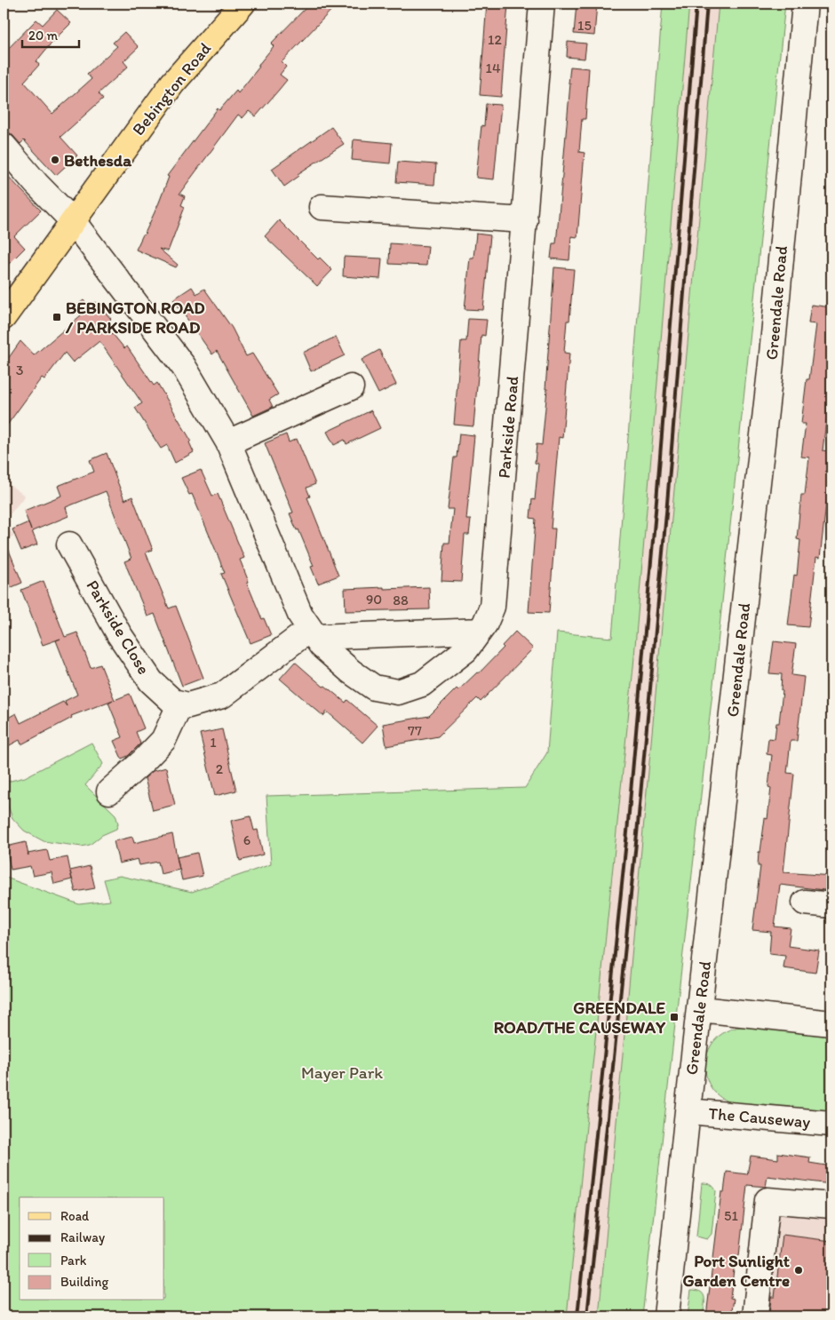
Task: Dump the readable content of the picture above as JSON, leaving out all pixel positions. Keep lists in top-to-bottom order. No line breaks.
{"streets":{"main road":["Bebington Road"],"street":["Greendale Road","Parkside Road","Parkside Close","The Causeway"]},"crossings":[["Bebington Road","Parkside Road"],["Greendale Road","The Causeway"]],"parks":["Mayer Park"],"places":{"other":["Bethesda","Port Sunlight Garden Centre"],"transit":["BEBINGTON ROAD / PARKSIDE ROAD","GREENDALE ROAD/THE CAUSEWAY"]},"house_numbers":["15","12","14","3","90","88","77","1","2","6","51"],"legend":["Road","Railway","Park","Building"],"scale_bar":"20 m"}
